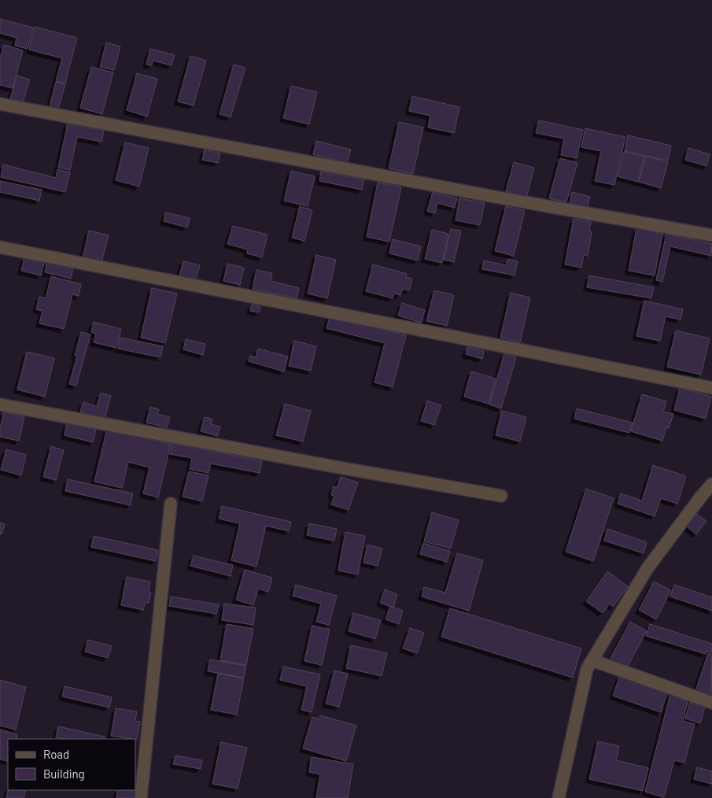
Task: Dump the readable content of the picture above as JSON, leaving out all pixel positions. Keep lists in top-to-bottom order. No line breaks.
{"legend":["Road","Building"]}
